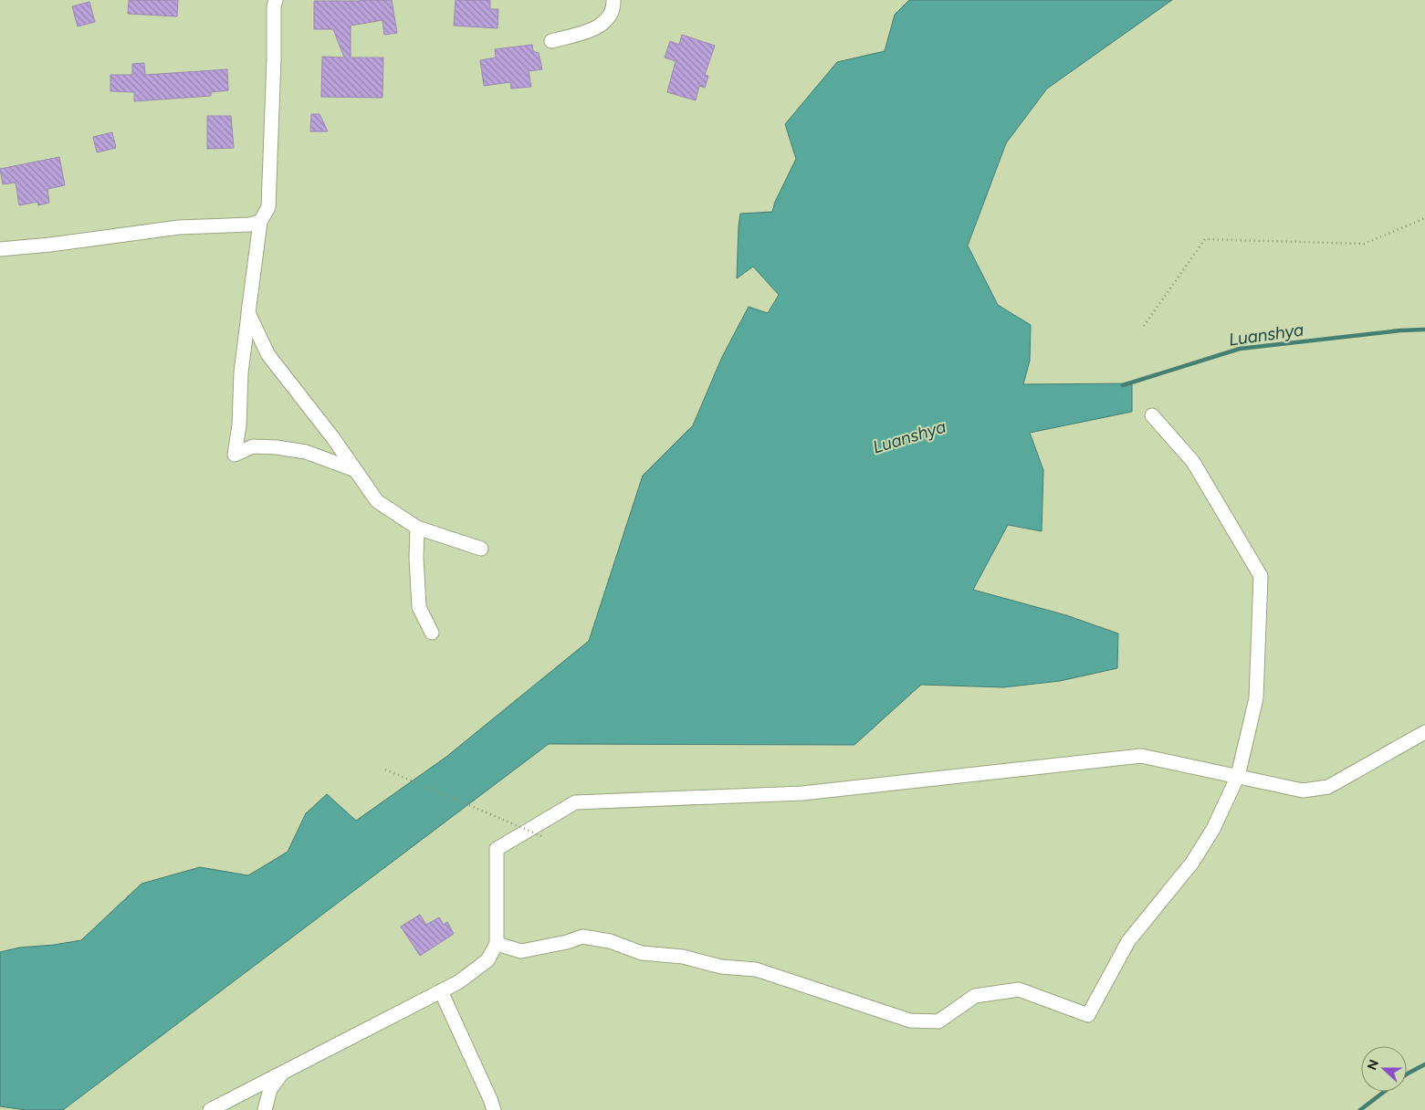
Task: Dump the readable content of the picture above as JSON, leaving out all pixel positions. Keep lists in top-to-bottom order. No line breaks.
{"water":["Luanshya"],"north":"left"}
